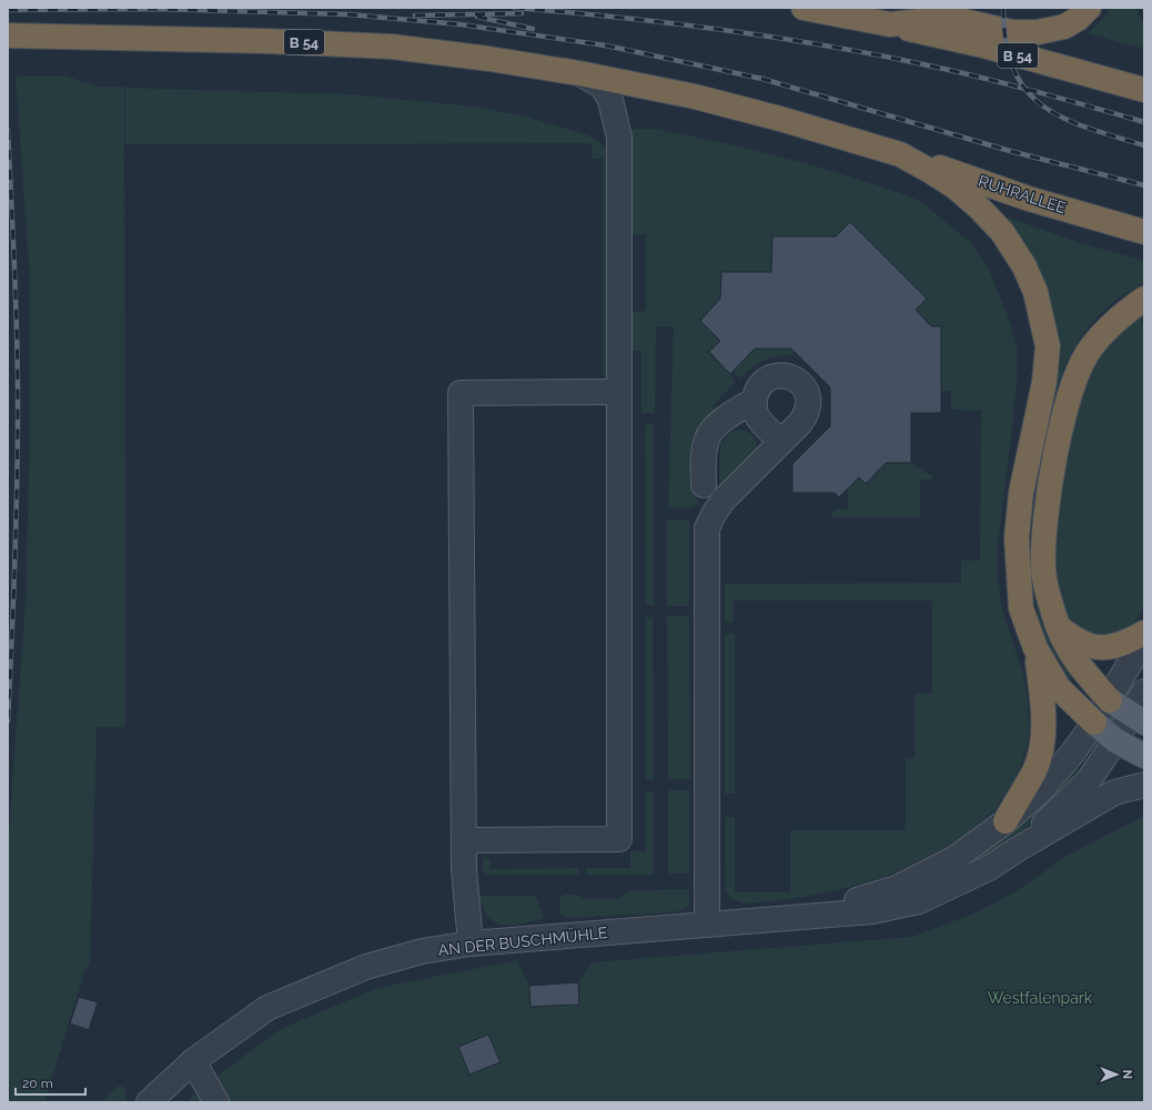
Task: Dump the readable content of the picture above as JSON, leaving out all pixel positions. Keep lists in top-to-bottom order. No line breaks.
{"streets":{"highway":["B 54","RUHRALLEE"],"street":["AN DER BUSCHMÜHLE"]},"crossings":[["B 54","RUHRALLEE"]],"parks":["Westfalenpark"],"scale_bar":"20 m","north":"right"}
